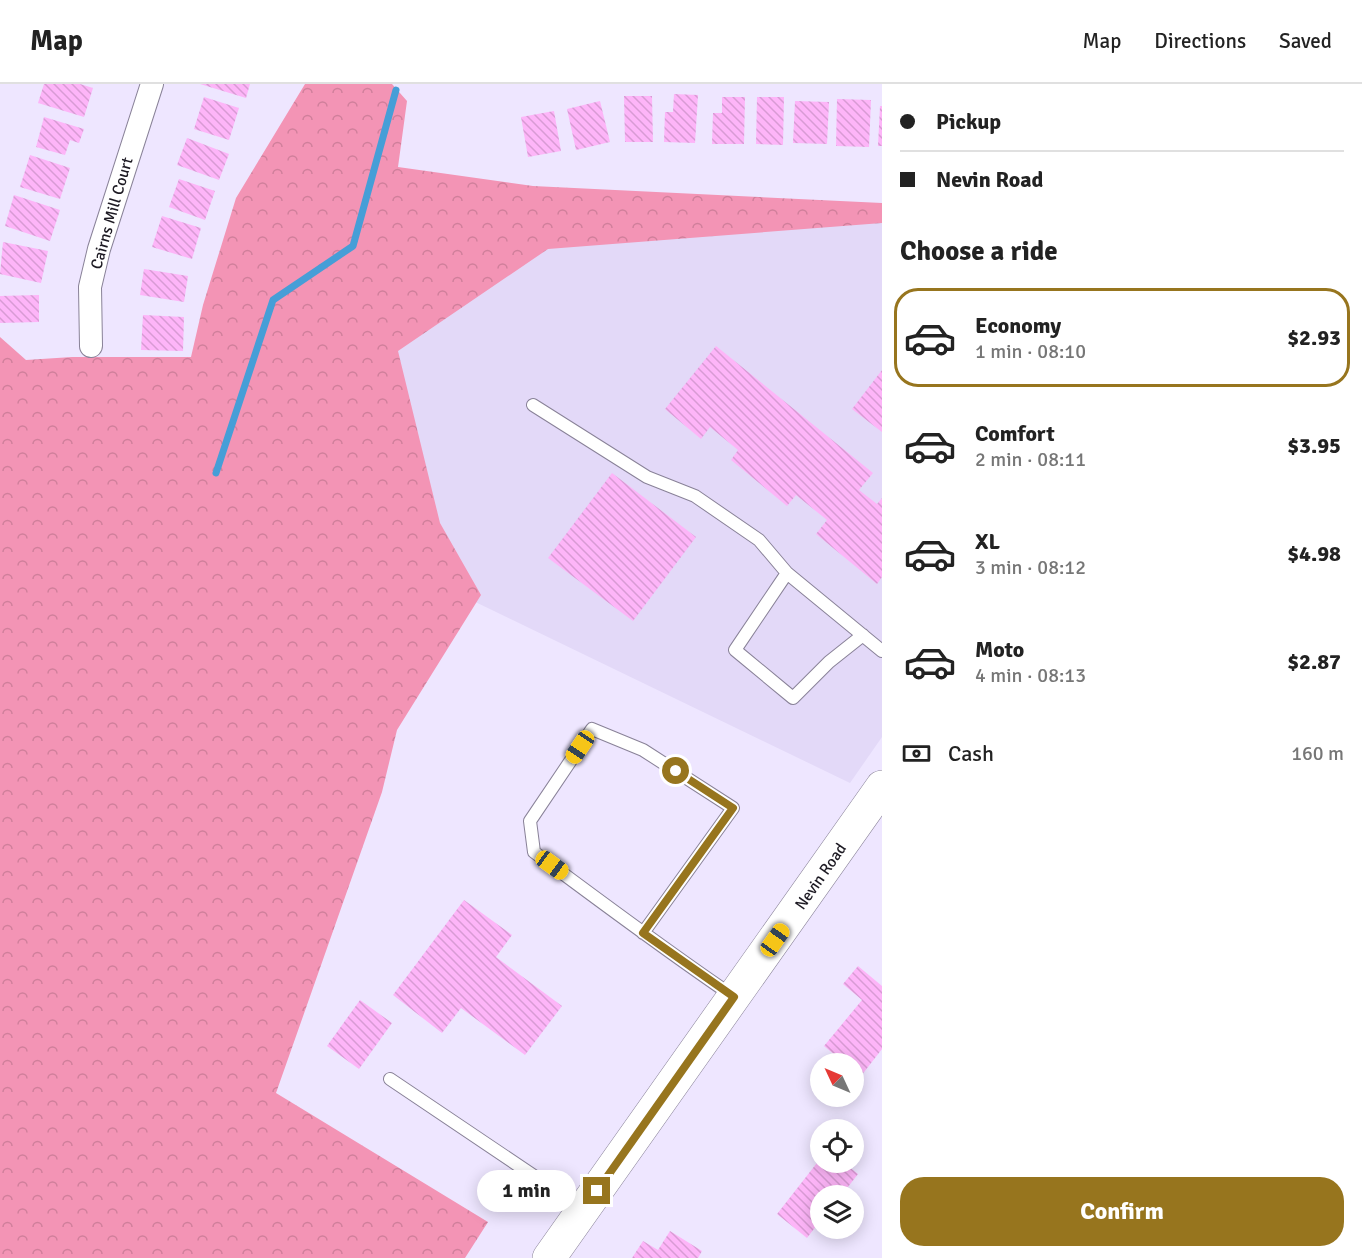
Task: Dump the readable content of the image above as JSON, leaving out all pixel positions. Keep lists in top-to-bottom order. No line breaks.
{"streets":{"street":["Cairns Mill Court","Nevin Road"]},"north":"top left","page":{"header":"Map","nav":["Map","Directions","Saved"],"banner":["Pickup","Nevin Road"],"heading":"Choose a ride","list":[{"name":"Economy","note":"1 min · 08:10","value":"$2.93"},{"name":"Comfort","note":"2 min · 08:11","value":"$3.95"},{"name":"XL","note":"3 min · 08:12","value":"$4.98"},{"name":"Moto","note":"4 min · 08:13","value":"$2.87"}],"pay":["Cash","160 m"],"buttons":"Confirm","bubble":"1 min"}}
